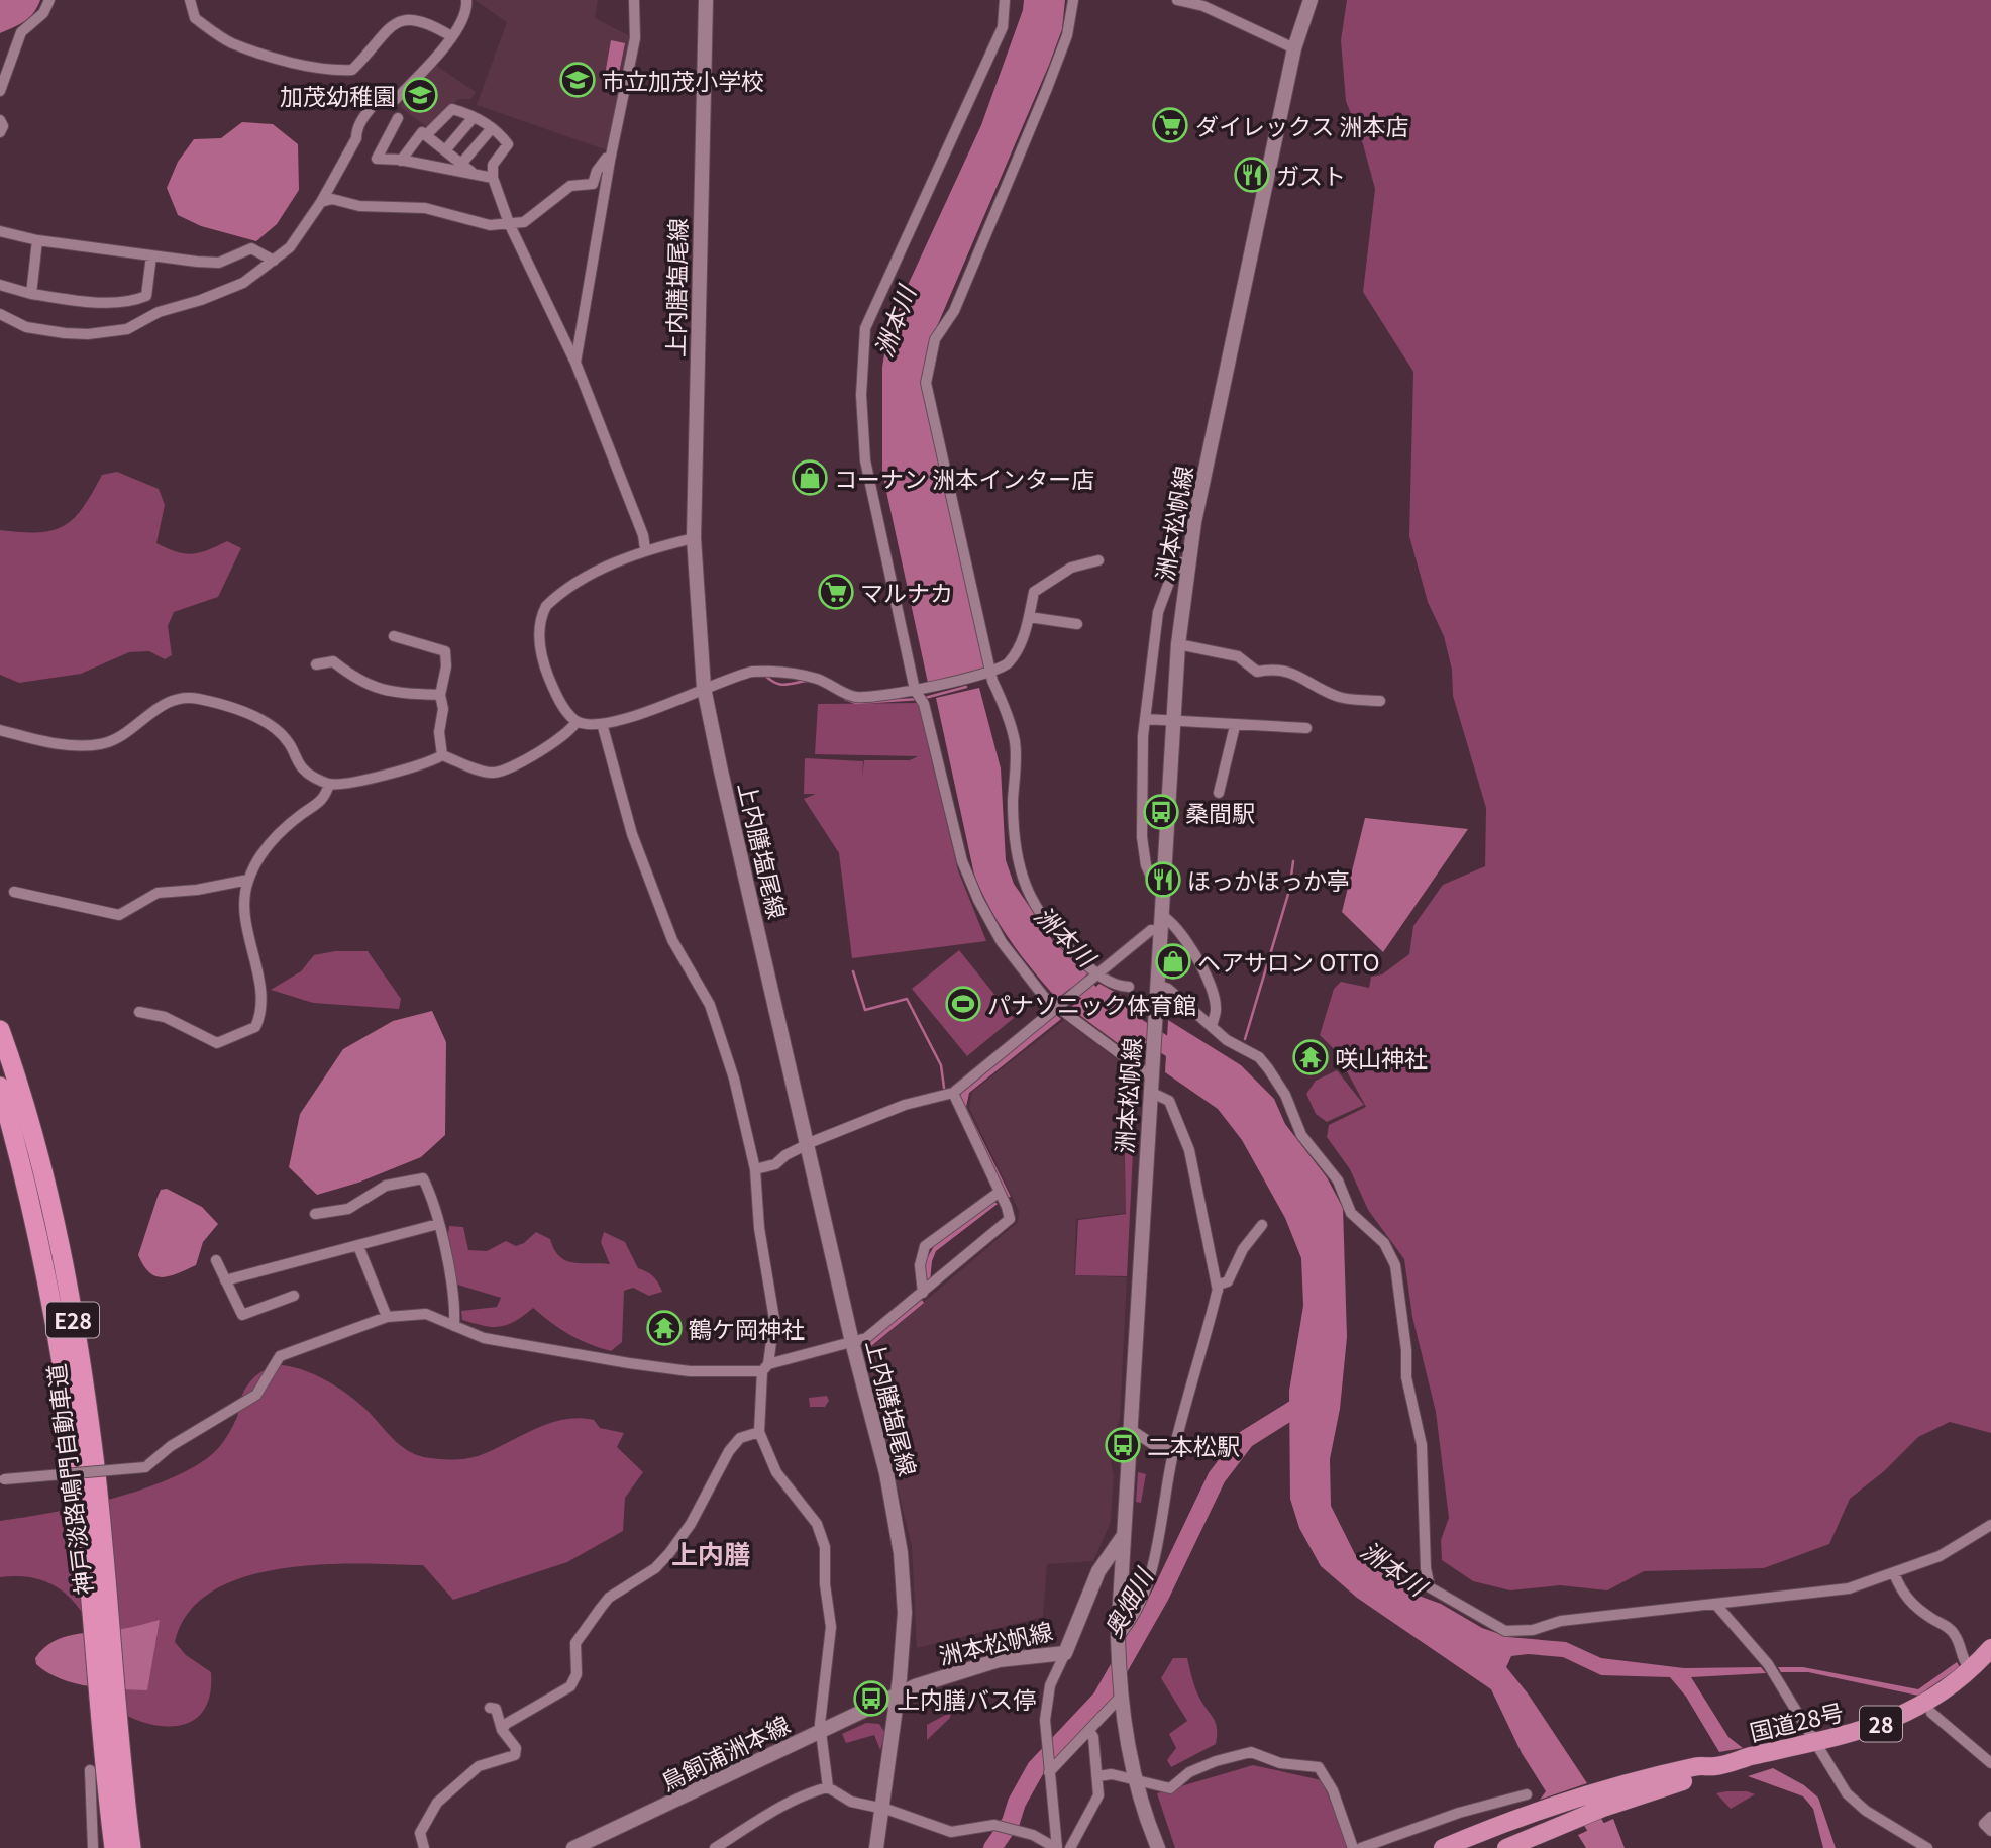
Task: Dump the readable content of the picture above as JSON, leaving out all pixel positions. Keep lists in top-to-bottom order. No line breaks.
{"streets":{"highway":["E28","神戸淡路鳴門自動車道","国道28号","28"],"main road":["上内膳塩尾線","洲本松帆線","鳥飼浦洲本線"]},"crossings":[["上内膳塩尾線","洲本松帆線"],["上内膳塩尾線","鳥飼浦洲本線"],["洲本松帆線","鳥飼浦洲本線"]],"districts":["上内膳"],"water":["洲本川","奥畑川"],"places":{"school or university":["市立加茂小学校","加茂幼稚園"],"supermarket":["ダイレックス 洲本店","マルナカ"],"restaurant":["ガスト","ほっかほっか亭"],"shop":["コーナン 洲本インター店","ヘアサロン OTTO"],"bus stop":["桑間駅","二本松駅","上内膳バス停"],"sports":["パナソニック体育館"],"temple":["咲山神社","鶴ケ岡神社"]}}
